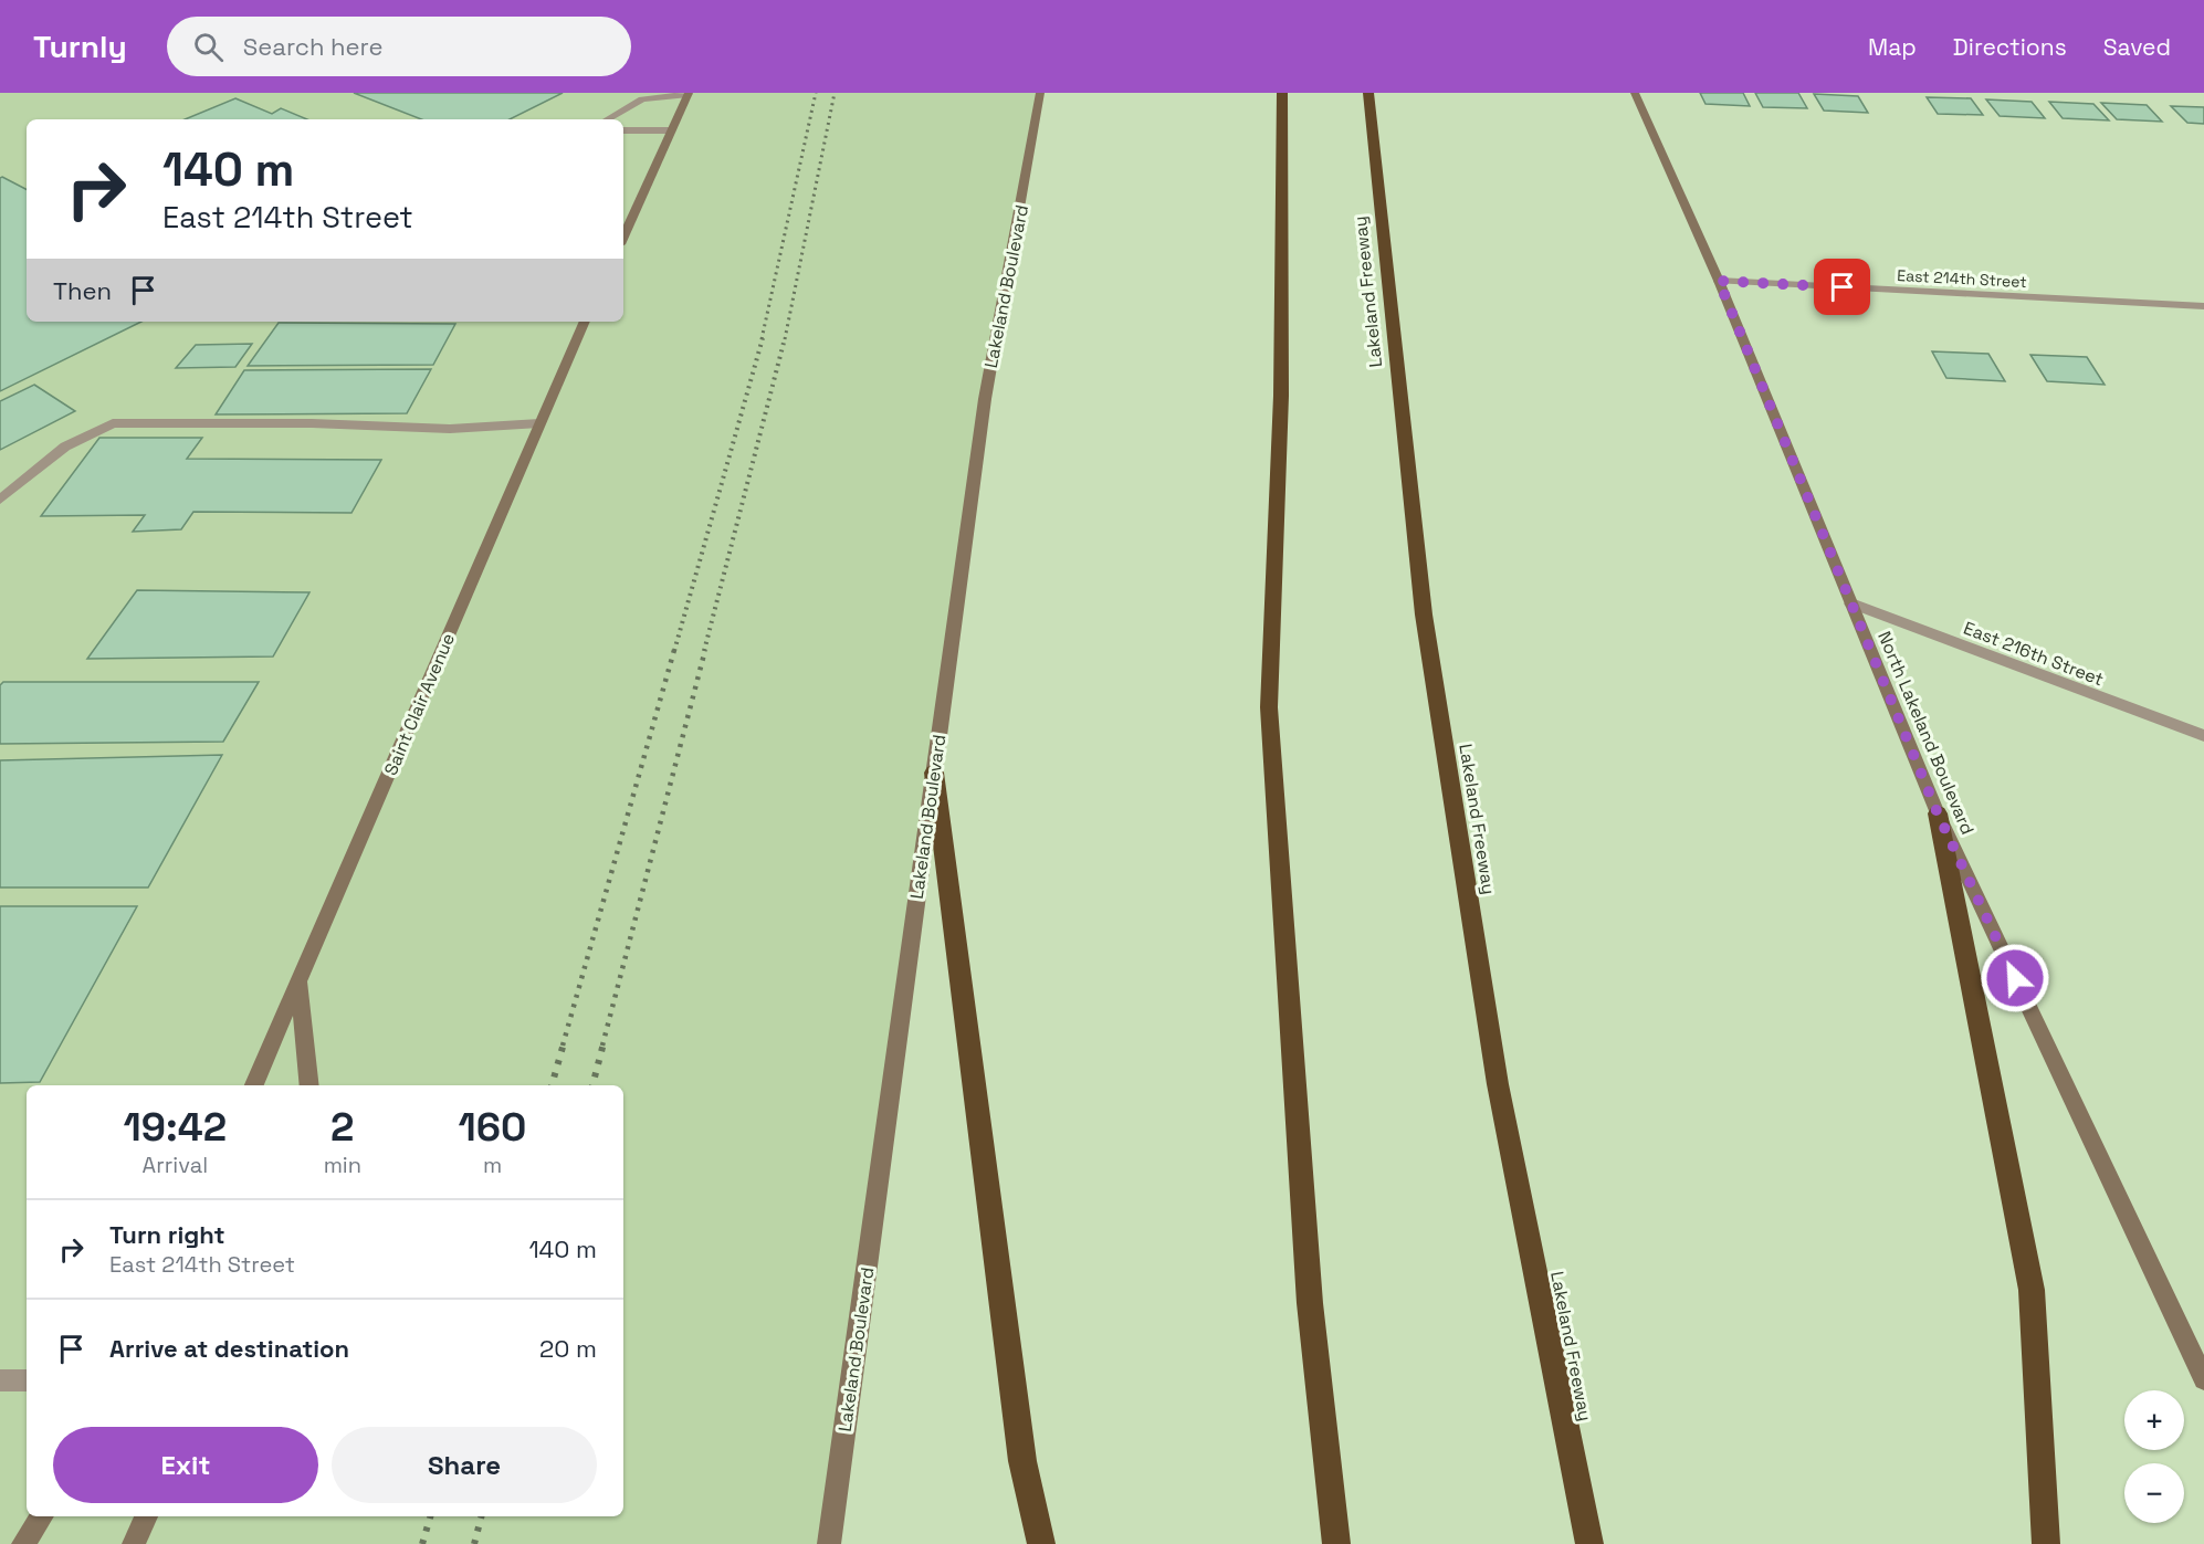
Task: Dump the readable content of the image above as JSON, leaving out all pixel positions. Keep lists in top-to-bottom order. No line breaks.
{"streets":{"highway":["Lakeland Freeway"],"street":["East 214th Street","Lakeland Boulevard","East 216th Street","Saint Clair Avenue","North Lakeland Boulevard"]},"crossings":[["East 214th Street","North Lakeland Boulevard"],["East 216th Street","North Lakeland Boulevard"]],"page":{"header":"Turnly","search":"Search here","nav":["Map","Directions","Saved"],"turn":["140 m","East 214th Street"],"then":"Then","eta":["19:42","Arrival","2","min","160","m"],"list":[{"name":"Turn right","note":"East 214th Street","value":"140 m"},{"name":"Arrive at destination","value":"20 m"}],"map_buttons":["+","−"],"buttons":["Exit","Share"]}}
